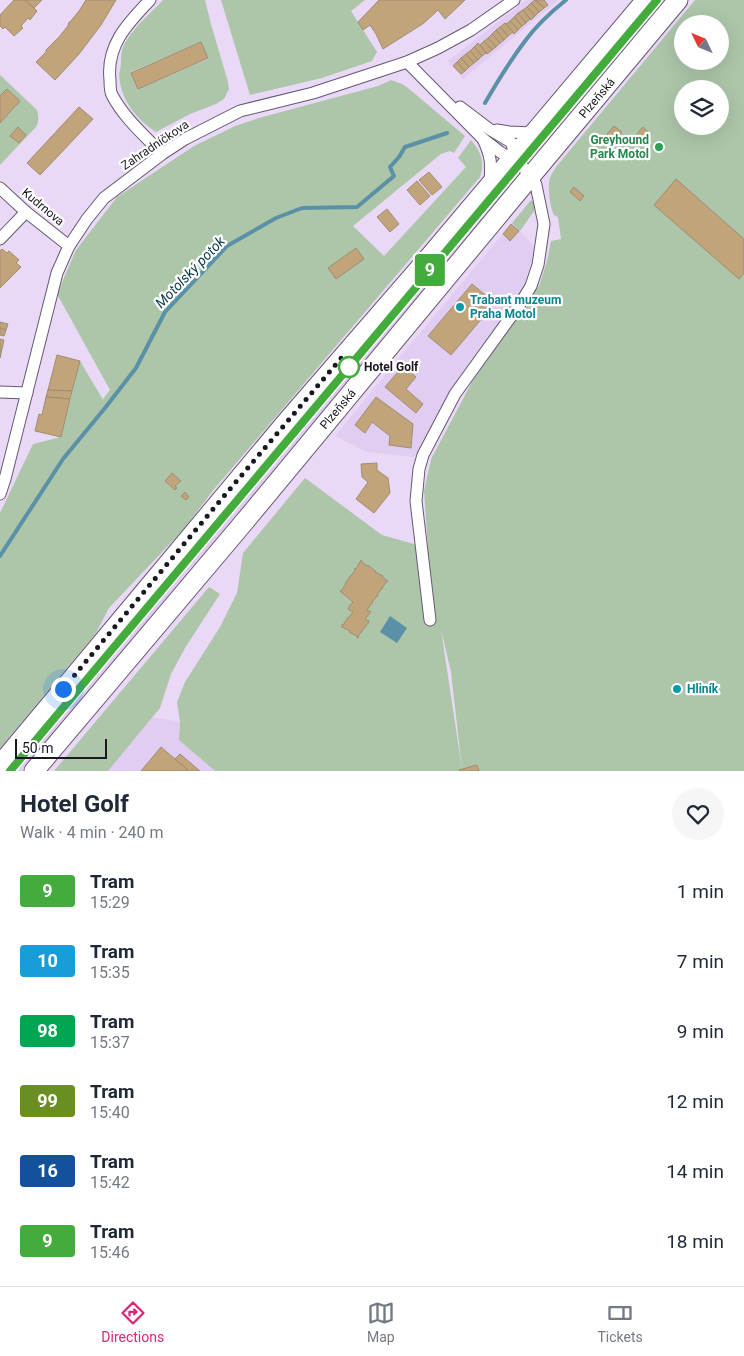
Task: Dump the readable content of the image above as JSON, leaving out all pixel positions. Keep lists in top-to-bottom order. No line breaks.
{"streets":{"main road":["Plzeňská"],"street":["Zahradníčkova","Kudrnova"]},"crossings":[["Zahradníčkova","Kudrnova"]],"water":["Motolský potok"],"places":["Greyhound Park Motol","Trabant muzeum Praha Motol","Hotel Golf","Hliník"],"lines":["tram line 9"],"scale_bar":"50 m","north":"top left","page":{"on_map":"9","scale":"50 m","heading":["Hotel Golf","Walk · 4 min · 240 m"],"list":[{"mark":"9","name":"Tram","note":"15:29","value":"1 min"},{"mark":"10","name":"Tram","note":"15:35","value":"7 min"},{"mark":"98","name":"Tram","note":"15:37","value":"9 min"},{"mark":"99","name":"Tram","note":"15:40","value":"12 min"},{"mark":"16","name":"Tram","note":"15:42","value":"14 min"},{"mark":"9","name":"Tram","note":"15:46","value":"18 min"}],"tabs":["Directions","Map","Tickets"]}}
